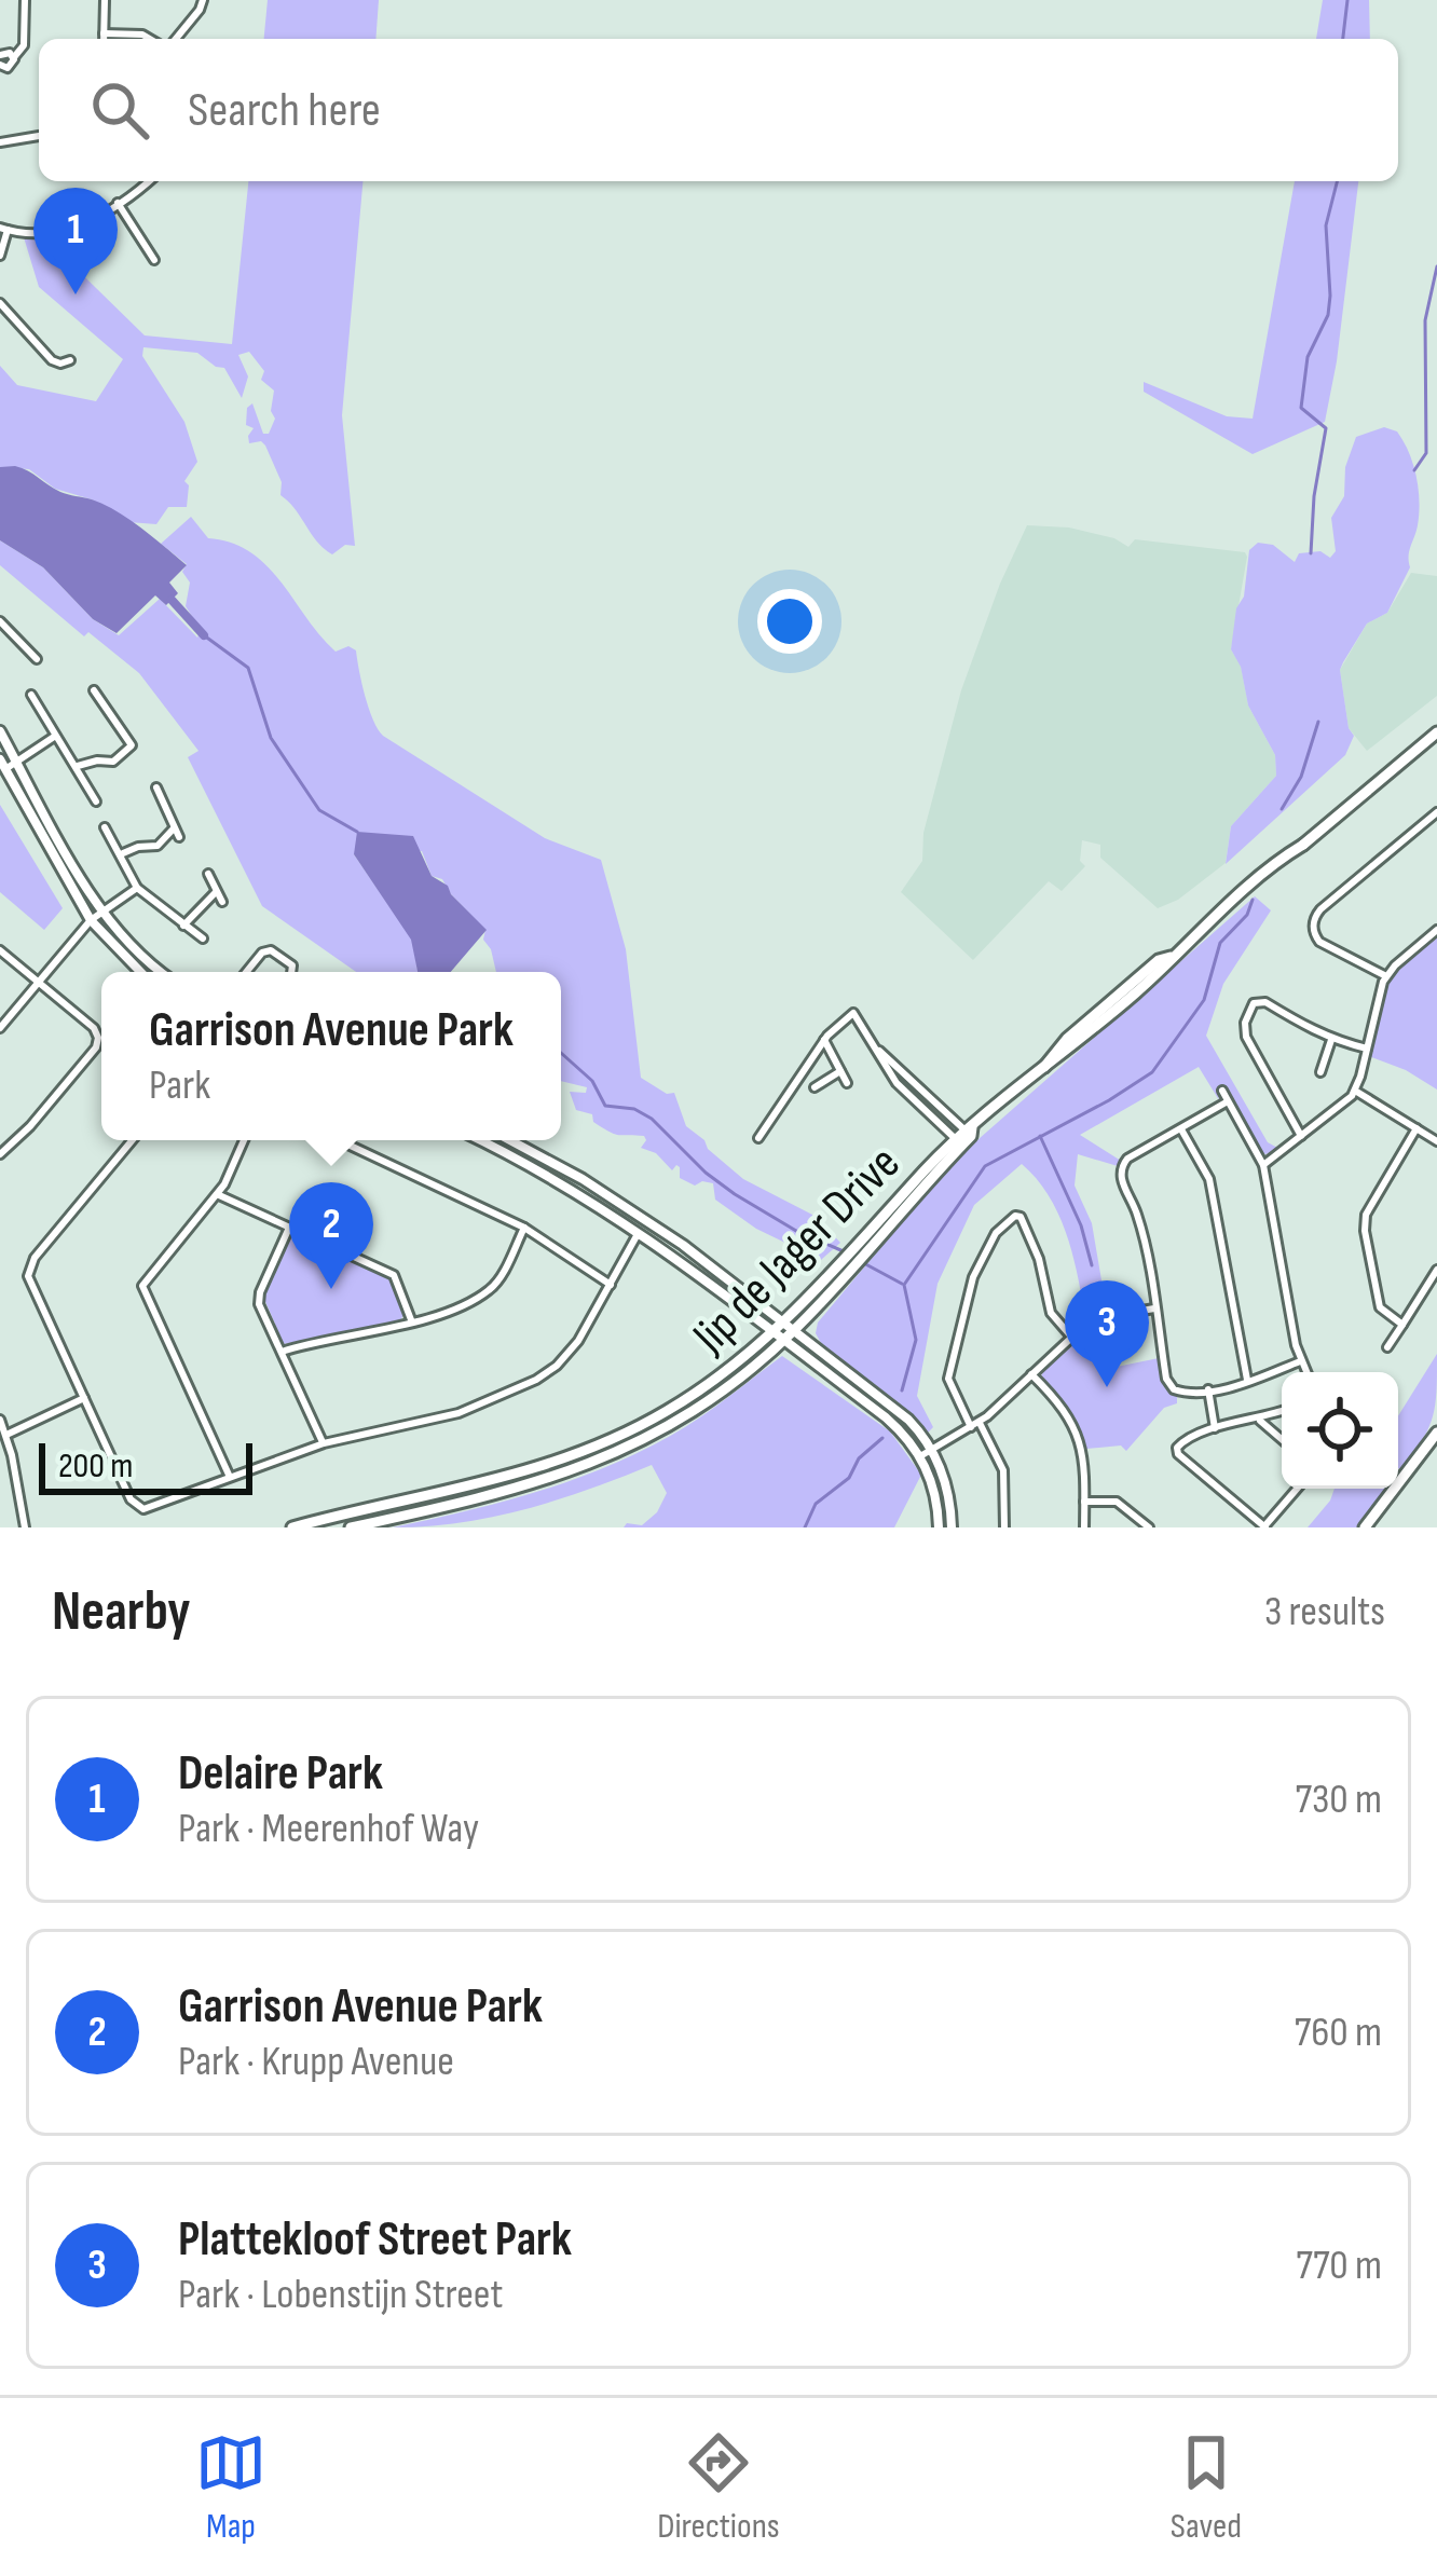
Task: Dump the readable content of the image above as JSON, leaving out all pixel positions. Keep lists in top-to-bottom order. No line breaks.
{"streets":{"main road":["Jip de Jager Drive"]},"scale_bar":"200 m","page":{"search":"Search here","pins":["1","2","3"],"popup":["Garrison Avenue Park","Park"],"scale":"200 m","heading":["Nearby","3 results"],"list":[{"mark":"1","name":"Delaire Park","note":"Park · Meerenhof Way","value":"730 m"},{"mark":"2","name":"Garrison Avenue Park","note":"Park · Krupp Avenue","value":"760 m"},{"mark":"3","name":"Plattekloof Street Park","note":"Park · Lobenstijn Street","value":"770 m"}],"nav":["Map","Directions","Saved"]}}
